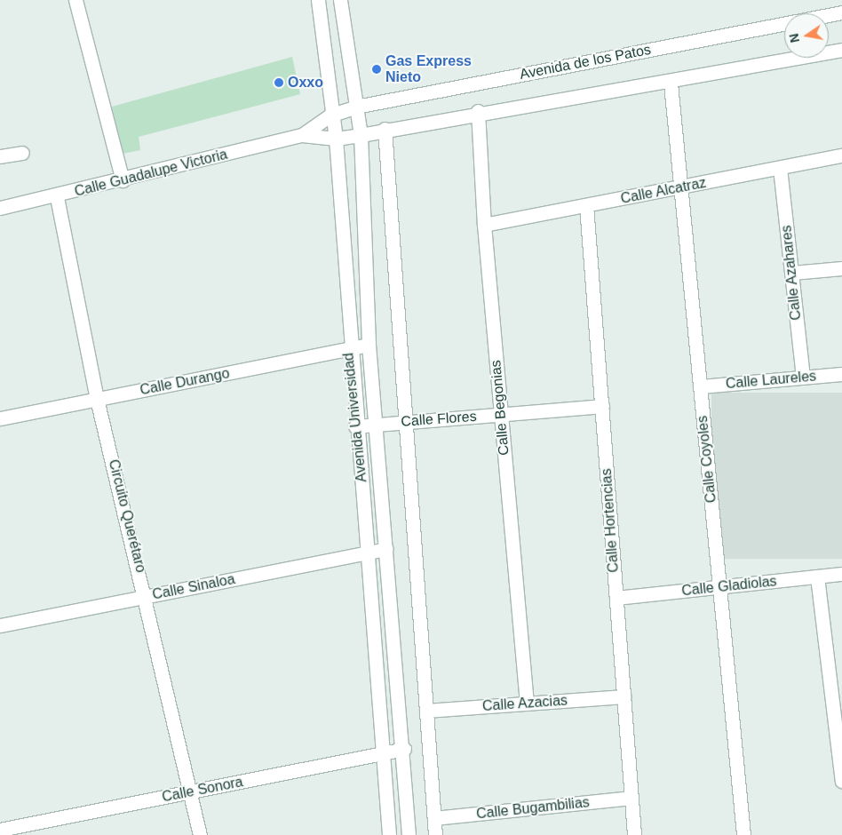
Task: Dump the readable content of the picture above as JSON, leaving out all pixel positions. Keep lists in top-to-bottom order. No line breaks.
{"streets":{"street":["Avenida de los Patos","Calle Guadalupe Victoria","Calle Alcatraz","Calle Azahares","Calle Laureles","Calle Durango","Calle Begonias","Avenida Universidad","Calle Flores","Calle Coyoles","Circuito Querétaro","Calle Hortencias","Calle Gladiolas","Calle Sinaloa","Calle Azacias","Calle Sonora","Calle Bugambilias"]},"crossings":[["Avenida de los Patos","Calle Guadalupe Victoria"],["Avenida de los Patos","Avenida Universidad"],["Calle Guadalupe Victoria","Avenida Universidad"],["Calle Guadalupe Victoria","Circuito Querétaro"],["Calle Alcatraz","Calle Azahares"],["Calle Alcatraz","Calle Begonias"],["Calle Alcatraz","Calle Coyoles"],["Calle Alcatraz","Calle Hortencias"],["Calle Azahares","Calle Laureles"],["Calle Laureles","Calle Coyoles"],["Calle Durango","Avenida Universidad"],["Calle Durango","Circuito Querétaro"],["Calle Begonias","Calle Flores"],["Calle Begonias","Calle Azacias"],["Avenida Universidad","Calle Flores"],["Avenida Universidad","Calle Sinaloa"],["Avenida Universidad","Calle Sonora"],["Calle Flores","Calle Hortencias"],["Calle Coyoles","Calle Gladiolas"],["Circuito Querétaro","Calle Sinaloa"],["Circuito Querétaro","Calle Sonora"],["Calle Hortencias","Calle Gladiolas"],["Calle Hortencias","Calle Azacias"],["Calle Hortencias","Calle Bugambilias"]],"places":["Gas Express Nieto","Oxxo"],"north":"left"}
